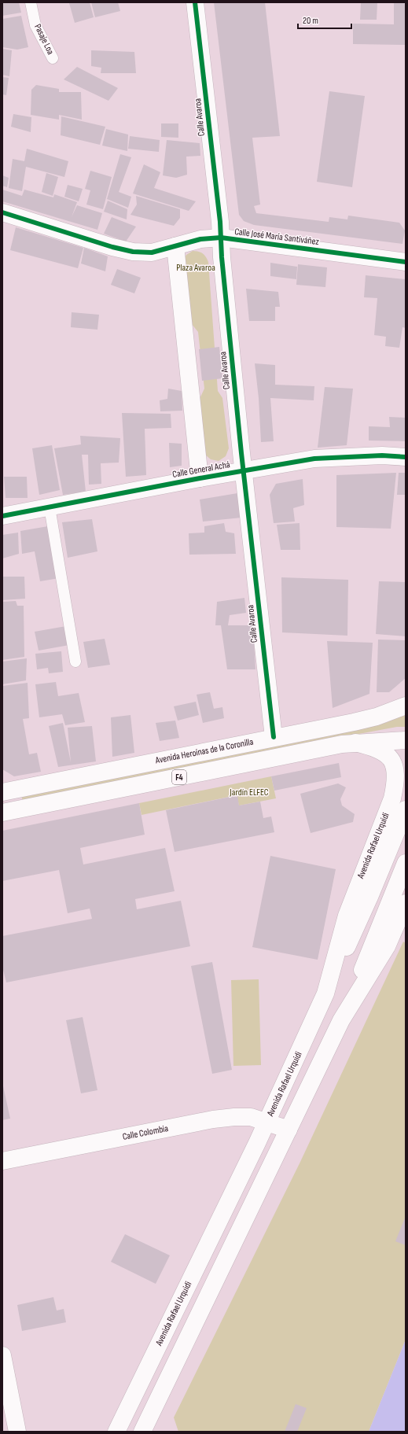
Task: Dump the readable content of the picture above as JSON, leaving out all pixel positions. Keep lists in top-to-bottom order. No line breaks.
{"streets":{"main road":["Calle Avaroa","Calle José María Santiváñez","Calle General Achá","Avenida Heroínas de la Coronilla","F4","Avenida Rafael Urquidi","Calle Colombia"],"lane":["Pasaje Loa"]},"crossings":[["Calle Avaroa","Calle José María Santiváñez"],["Calle Avaroa","Calle General Achá"],["Calle Avaroa","Avenida Heroínas de la Coronilla"],["Avenida Heroínas de la Coronilla","Avenida Rafael Urquidi"],["Avenida Rafael Urquidi","Calle Colombia"]],"parks":["Plaza Avaroa","Jardín ELFEC"],"scale_bar":"20 m"}
